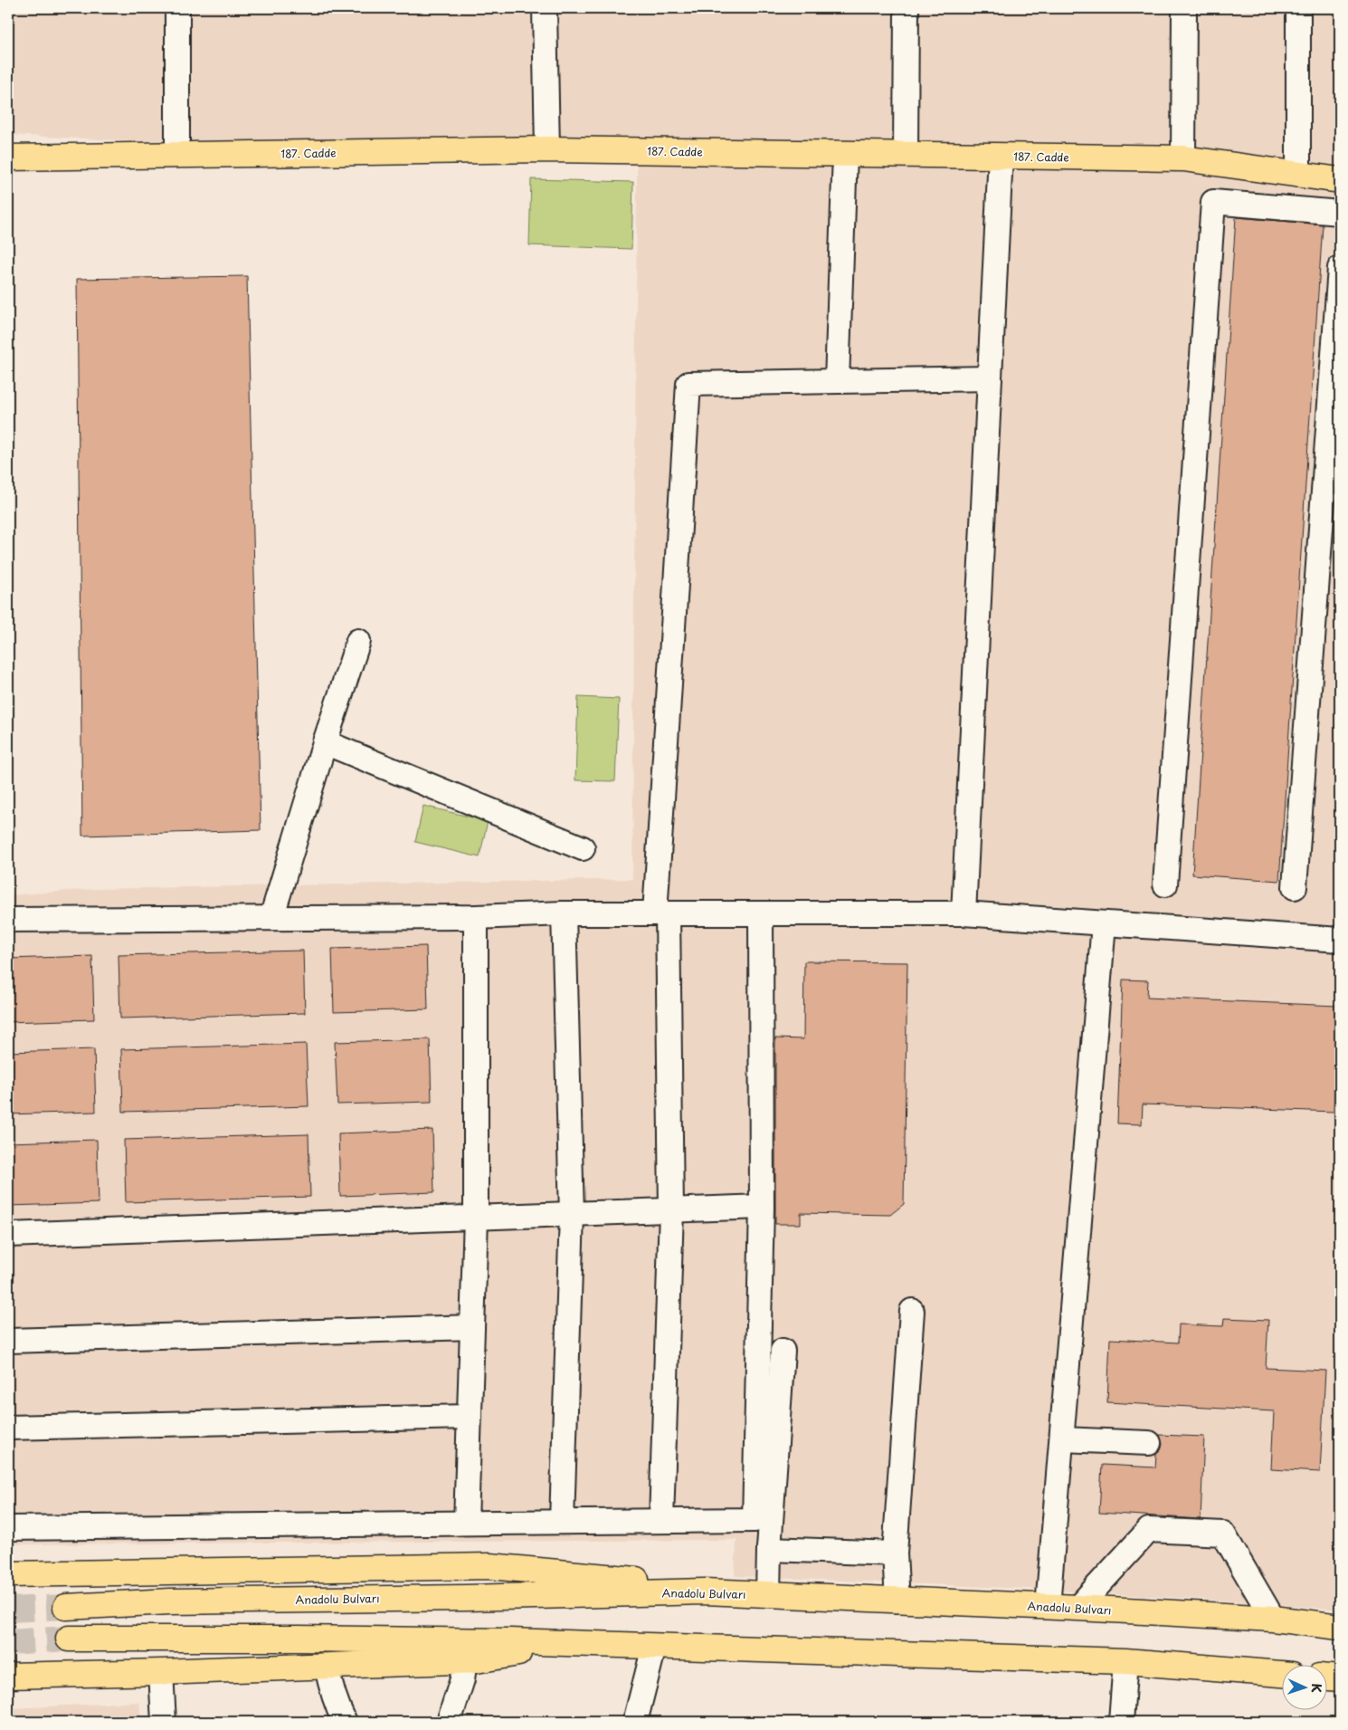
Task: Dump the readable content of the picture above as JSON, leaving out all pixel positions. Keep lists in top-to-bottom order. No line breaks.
{"streets":{"main road":["187. Cadde","Anadolu Bulvarı"]},"north":"right"}
